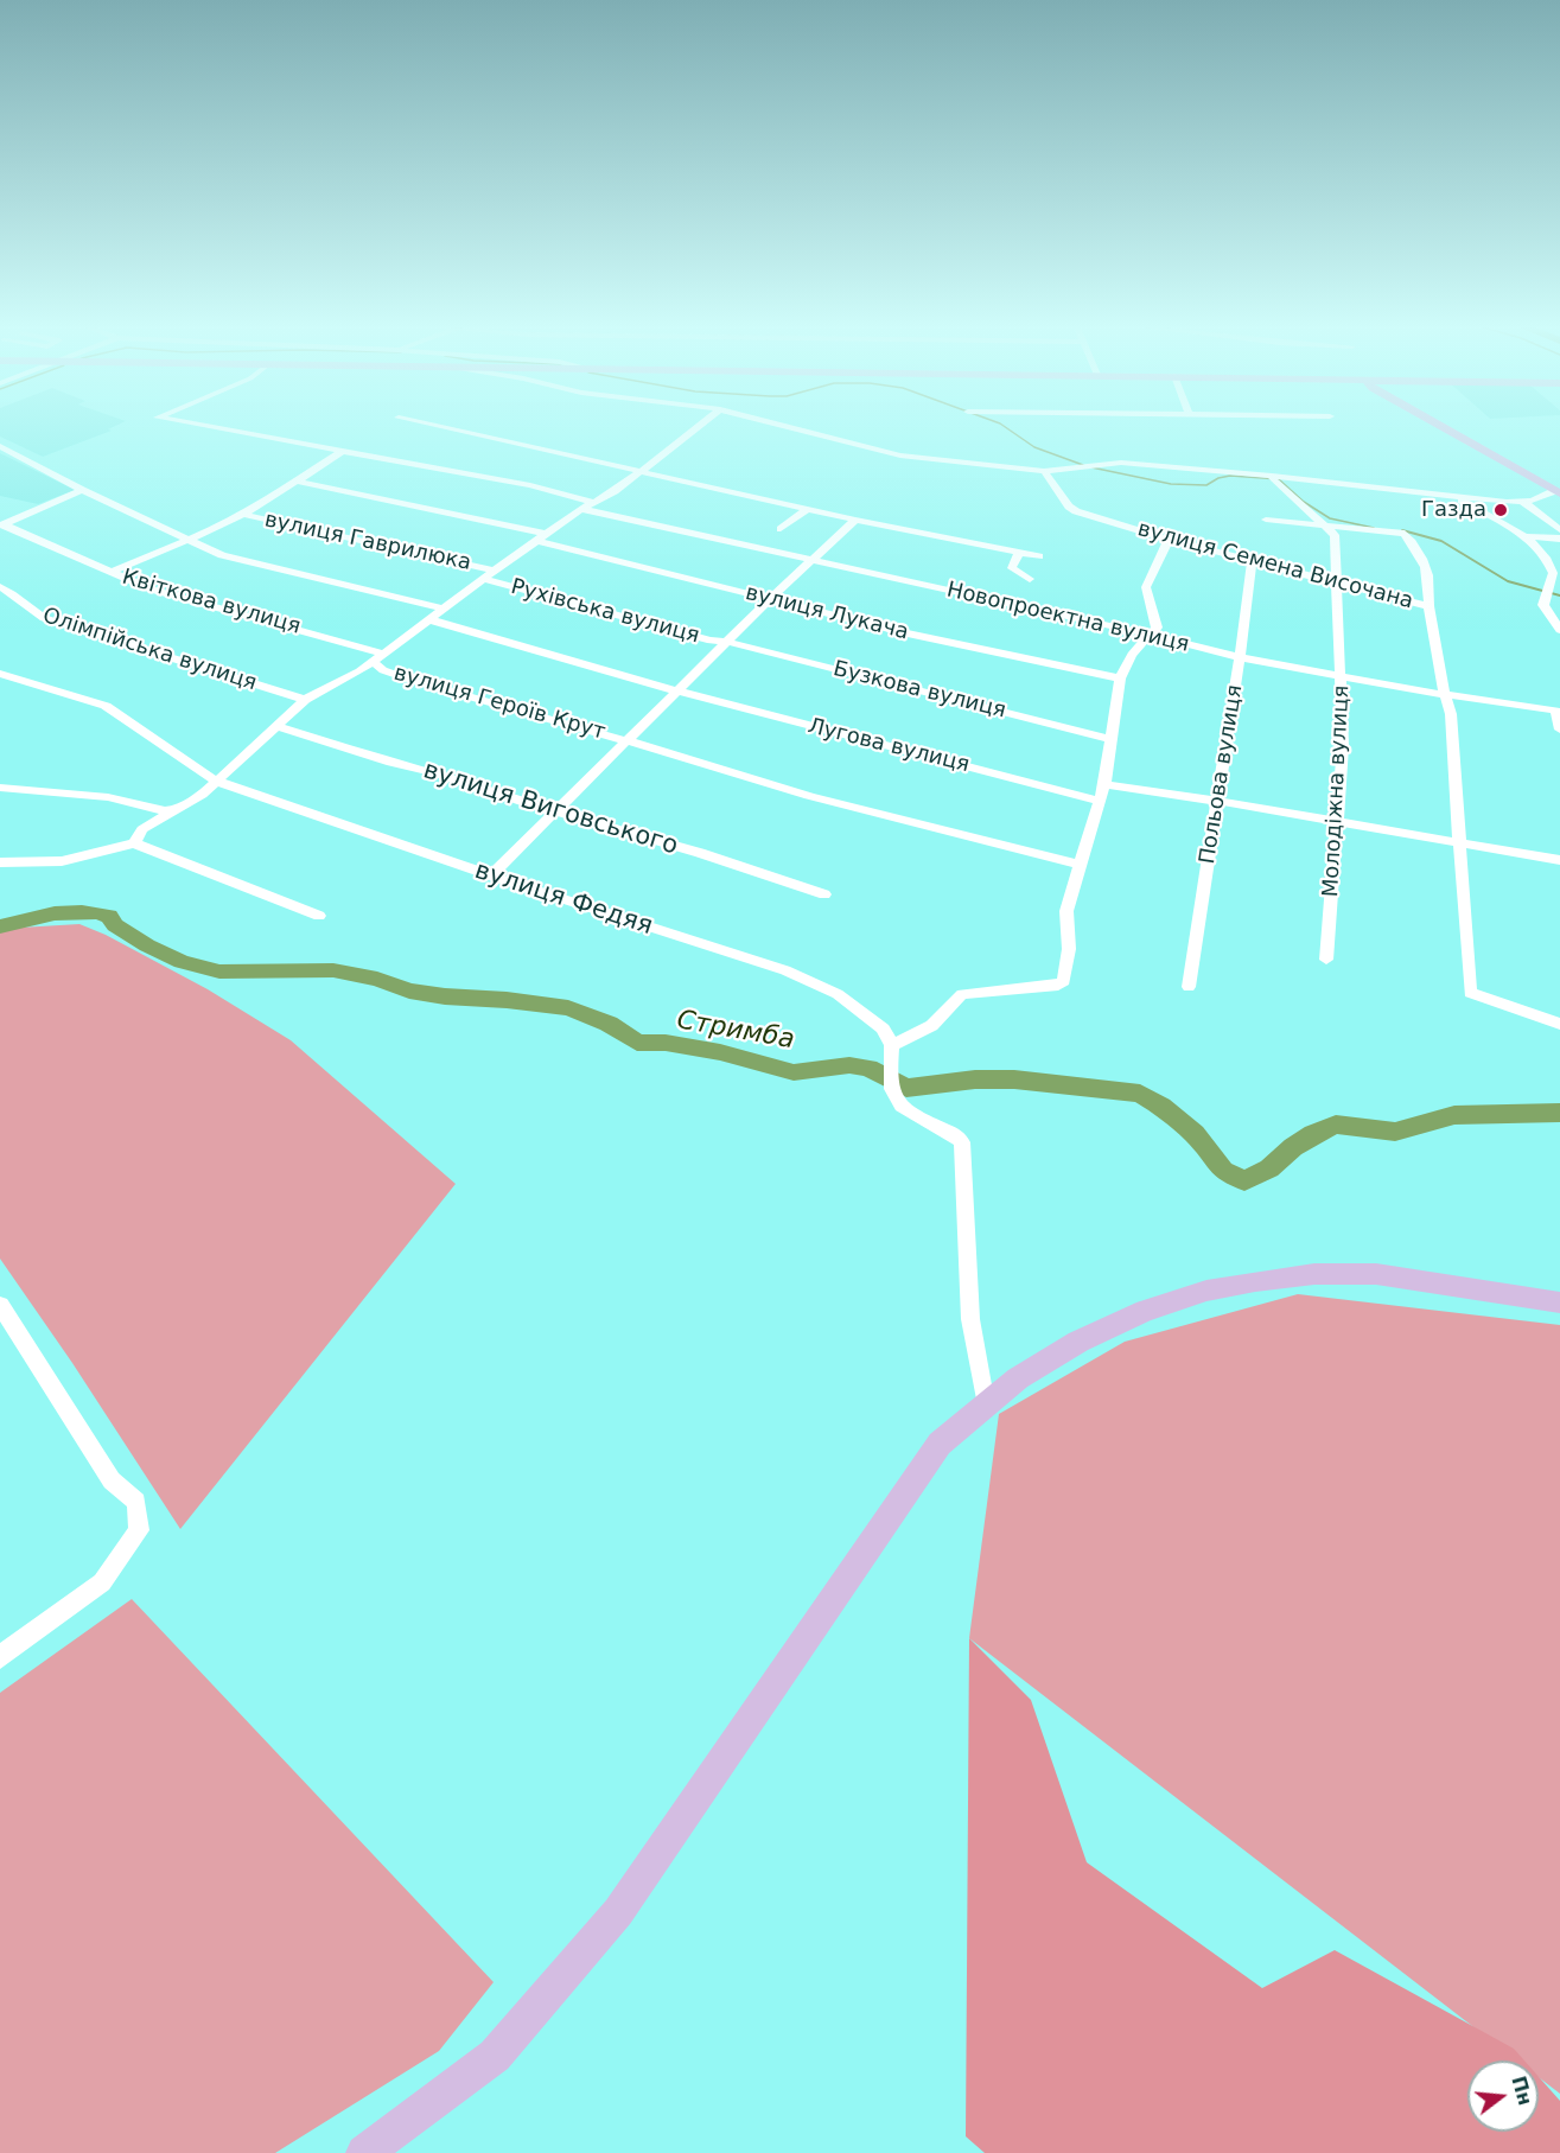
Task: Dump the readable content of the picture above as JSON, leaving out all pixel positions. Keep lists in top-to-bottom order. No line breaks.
{"streets":{"street":["вулиця Гаврилюка","вулиця Семена Височана","Квіткова вулиця","Рухівська вулиця","вулиця Лукача","Новопроектна вулиця","Олімпійська вулиця","Бузкова вулиця","вулиця Героїв Крут","Лугова вулиця","Польова вулиця","Молодіжна вулиця","вулиця Виговського","вулиця Федяя"]},"crossings":[["вулиця Семена Височана","Новопроектна вулиця"],["вулиця Семена Височана","Польова вулиця"],["вулиця Семена Височана","Молодіжна вулиця"],["Квіткова вулиця","вулиця Героїв Крут"],["Рухівська вулиця","Бузкова вулиця"],["Новопроектна вулиця","Польова вулиця"],["Новопроектна вулиця","Молодіжна вулиця"]],"water":["Стримба"],"places":["Газда"],"north":"right"}
